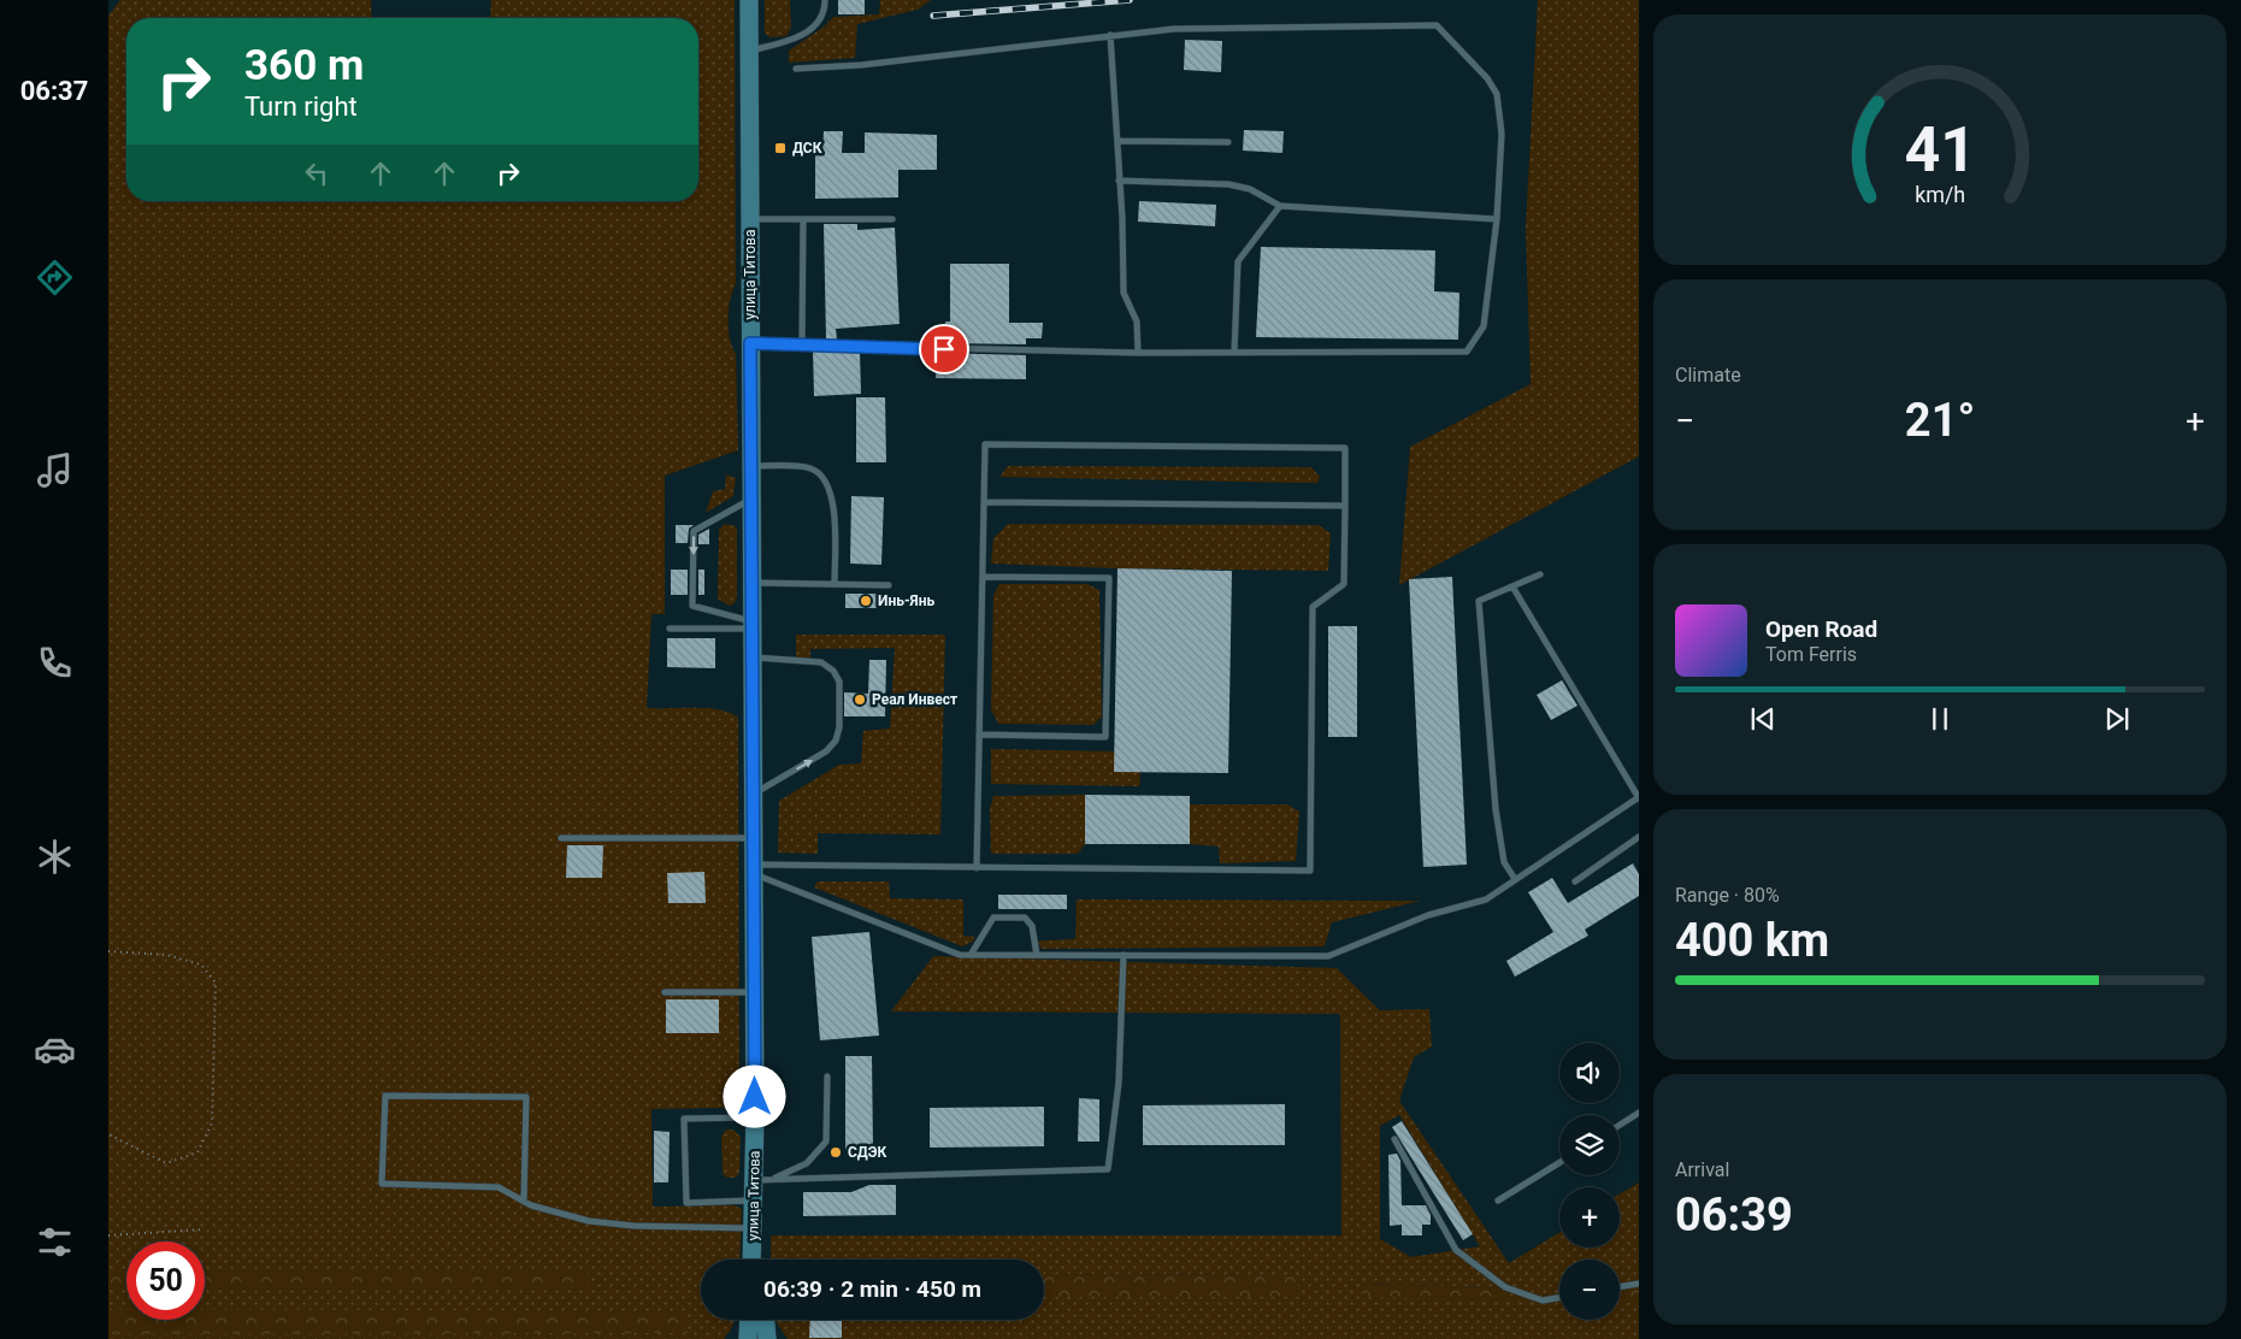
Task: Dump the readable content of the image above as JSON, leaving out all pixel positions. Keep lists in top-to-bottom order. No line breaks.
{"streets":{"main road":["улица Титова"]},"places":{"transit":["ДСК"],"other":["Инь-Янь","Реал Инвест","СДЭК"]},"page":{"tabs":"06:37","turn":["360 m","Turn right"],"tile":["Climate",["Range · 80%","400 km"],["Arrival","06:39"]],"heat":["−","21°","+"],"song":["Open Road","Tom Ferris"],"map_buttons":["+","−"],"limit":"50","trip":"06:39 · 2 min · 450 m","gauge":["41","km/h"]}}
